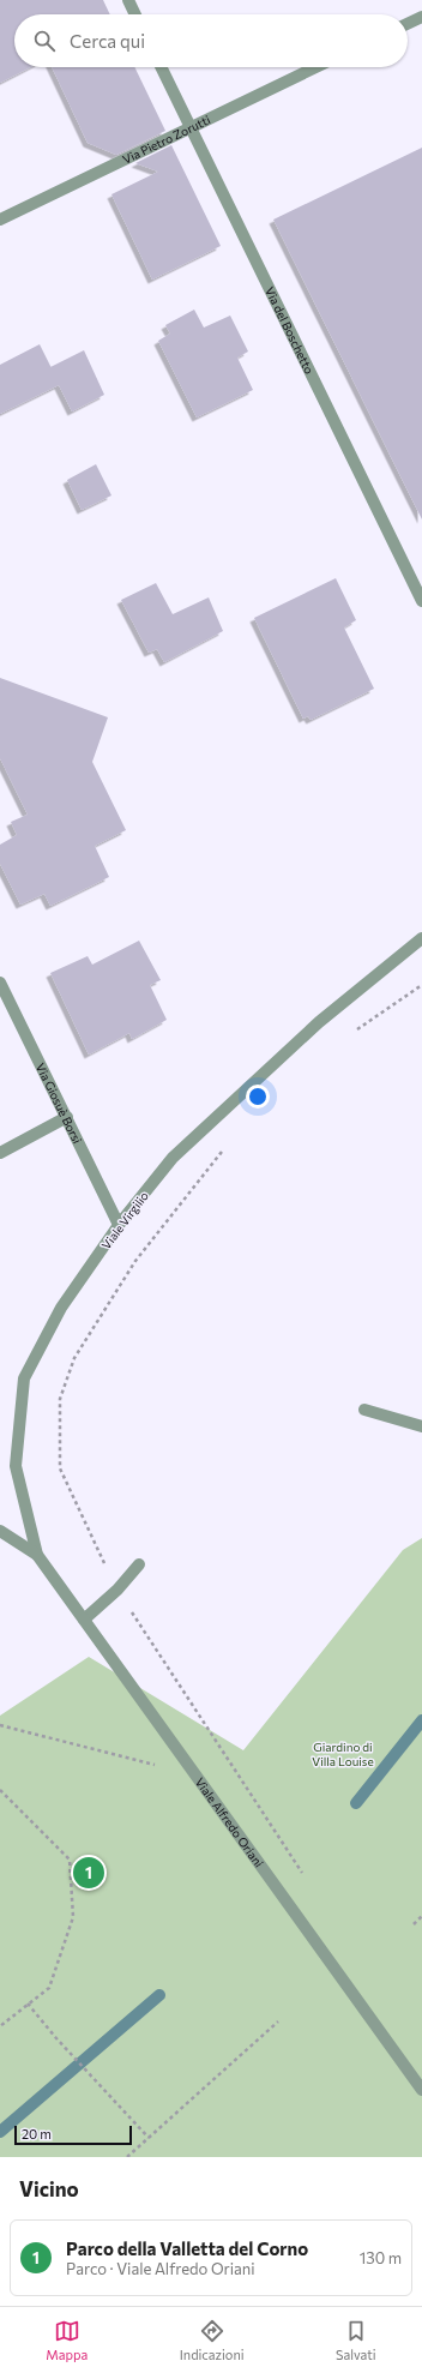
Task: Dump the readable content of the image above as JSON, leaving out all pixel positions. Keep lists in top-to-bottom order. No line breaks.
{"streets":{"street":["Via Pietro Zorutti","Via del Boschetto","Via Giosuè Borsi","Viale Virgilio","Viale Alfredo Oriani"]},"crossings":[["Via Pietro Zorutti","Via del Boschetto"],["Via Giosuè Borsi","Viale Virgilio"],["Viale Virgilio","Viale Alfredo Oriani"]],"parks":["Giardino di Villa Louise"],"scale_bar":"20 m","page":{"search":"Cerca qui","pins":"1","scale":"20 m","heading":"Vicino","list":[{"mark":"1","name":"Parco della Valletta del Corno","note":"Parco · Viale Alfredo Oriani","value":"130 m"}],"nav":["Mappa","Indicazioni","Salvati"]}}
